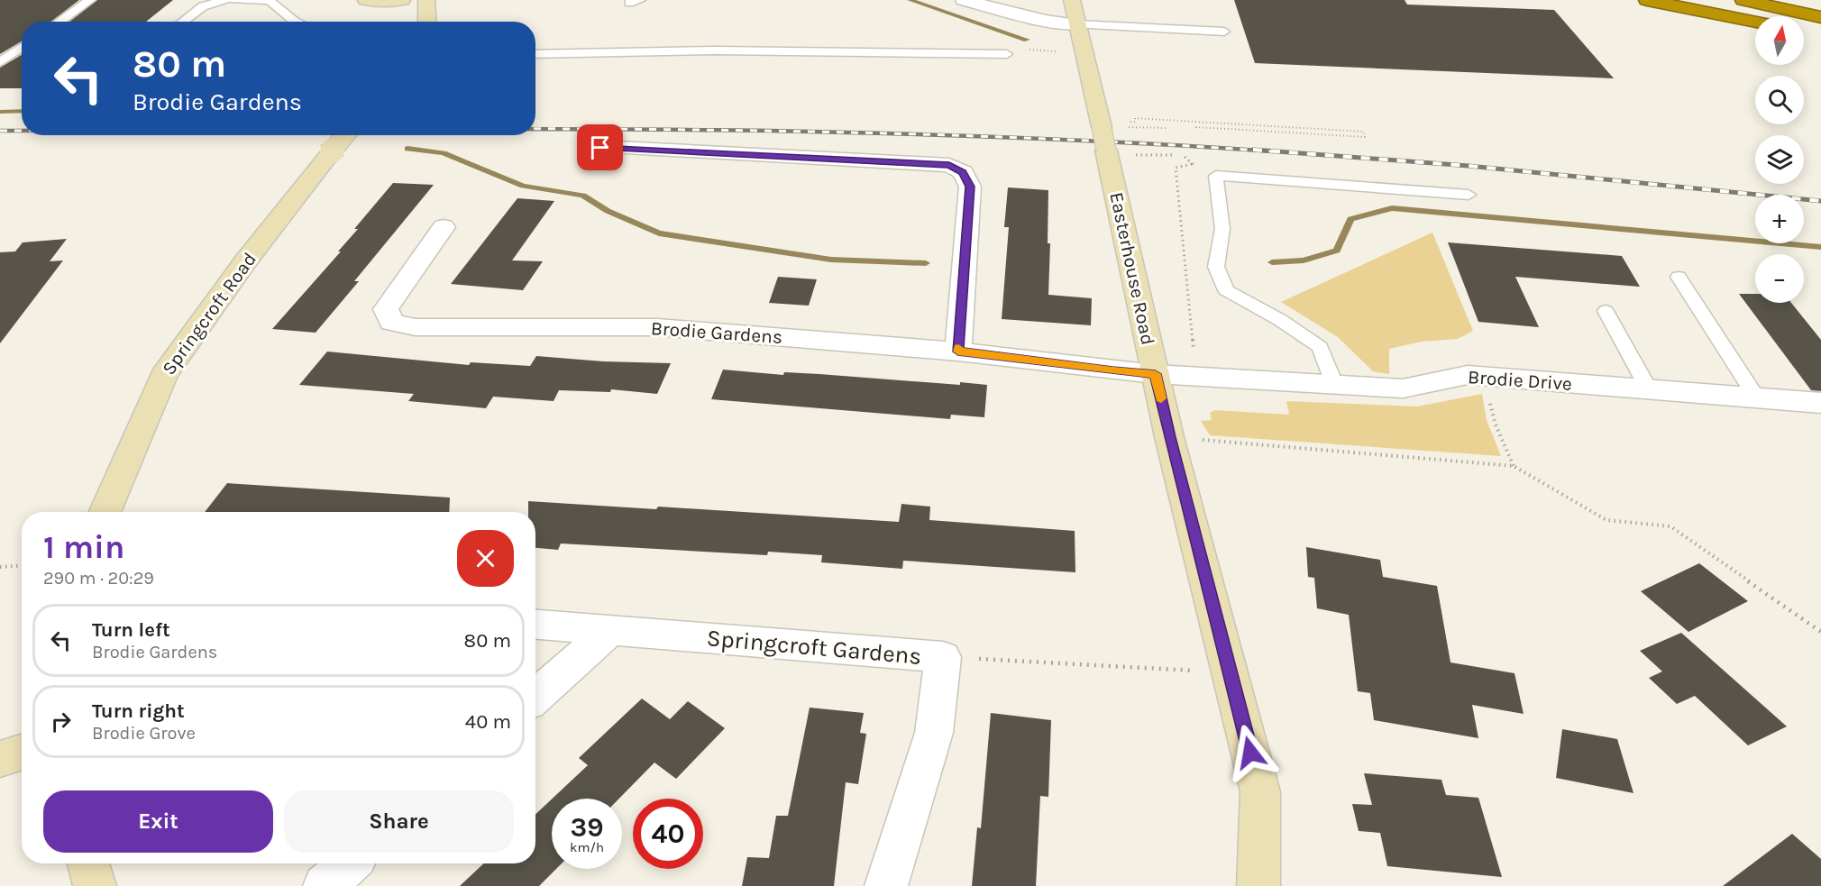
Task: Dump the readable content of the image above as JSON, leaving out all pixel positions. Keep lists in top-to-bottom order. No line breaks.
{"streets":{"street":["Easterhouse Road","Springcroft Road","Brodie Gardens","Brodie Drive","Springcroft Gardens"]},"crossings":[["Easterhouse Road","Brodie Gardens"],["Easterhouse Road","Brodie Drive"],["Brodie Gardens","Brodie Drive"]],"north":"top","page":{"map_buttons":["+","−"],"turn":["80 m","Brodie Gardens"],"heading":["1 min","290 m · 20:29"],"list":[{"name":"Turn left","note":"Brodie Gardens","value":"80 m"},{"name":"Turn right","note":"Brodie Grove","value":"40 m"}],"buttons":["Exit","Share"],"speed":"39 km/h","limit":"40"}}
